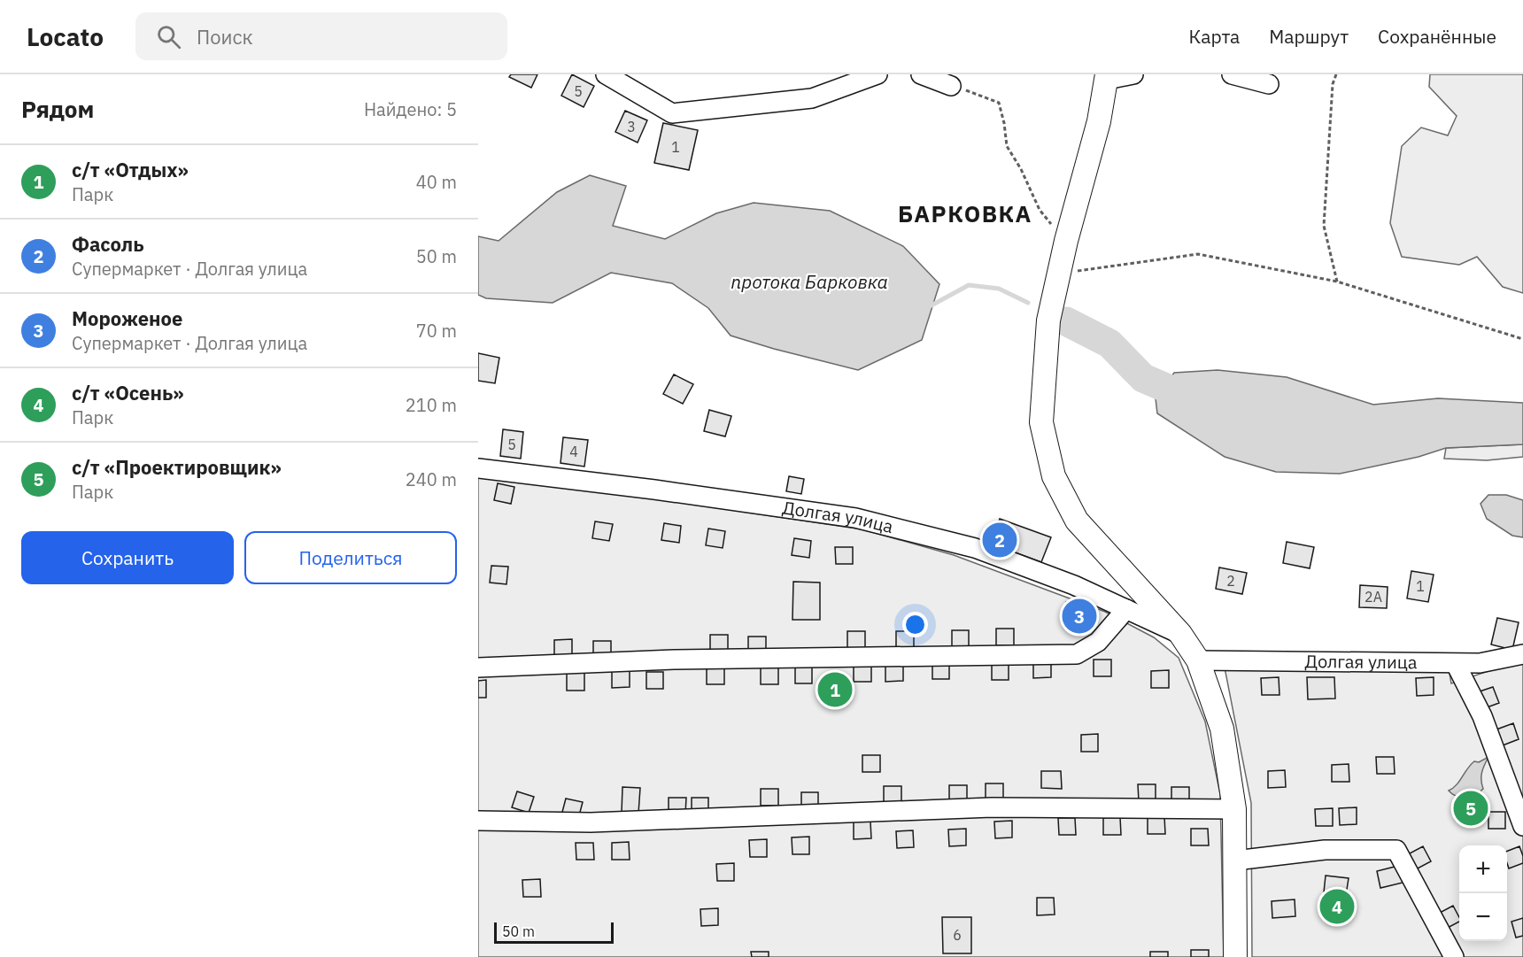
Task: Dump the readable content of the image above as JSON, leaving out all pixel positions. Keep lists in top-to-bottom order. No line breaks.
{"streets":{"street":["Долгая улица"]},"districts":["БАРКОВКА"],"water":["протока Барковка"],"house_numbers":["5","3","1","5","4","2","1","2А","6"],"scale_bar":"50 m","page":{"header":"Locato","search":"Поиск","nav":["Карта","Маршрут","Сохранённые"],"heading":["Рядом","Найдено: 5"],"list":[{"mark":"1","name":"с/т «Отдых»","note":"Парк","value":"40 m"},{"mark":"2","name":"Фасоль","note":"Супермаркет · Долгая улица","value":"50 m"},{"mark":"3","name":"Мороженое","note":"Супермаркет · Долгая улица","value":"70 m"},{"mark":"4","name":"с/т «Осень»","note":"Парк","value":"210 m"},{"mark":"5","name":"с/т «Проектировщик»","note":"Парк","value":"240 m"}],"buttons":["Сохранить","Поделиться"],"pins":["2","3","1","5","4"],"map_buttons":["+","−"],"scale":"50 m"}}
